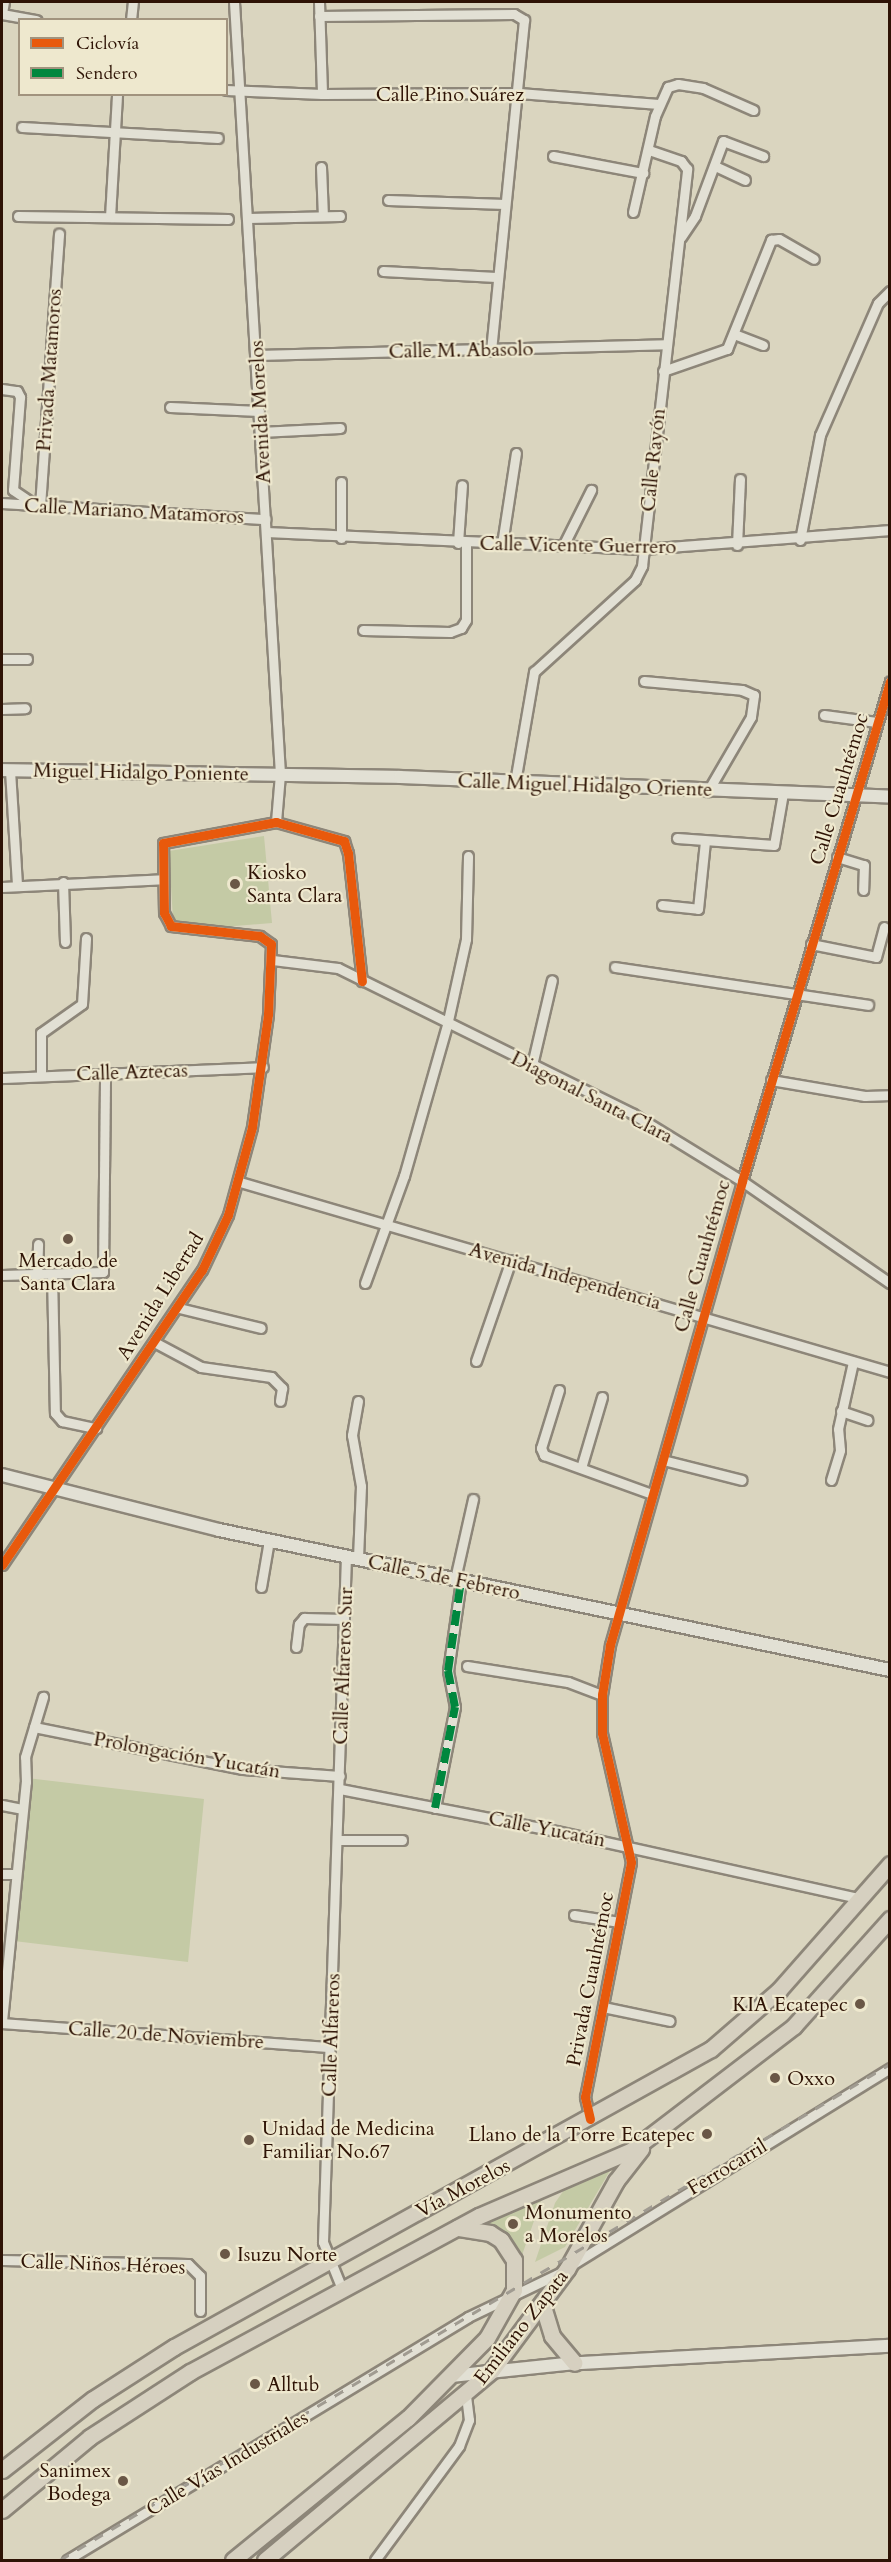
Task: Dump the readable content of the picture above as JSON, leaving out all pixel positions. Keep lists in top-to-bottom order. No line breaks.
{"streets":{"main road":["Vía Morelos","Emiliano Zapata"],"street":["Calle Pino Suárez","Calle M. Abasolo","Privada Matamoros","Avenida Morelos","Calle Rayón","Calle Mariano Matamoros","Calle Vicente Guerrero","Miguel Hidalgo Poniente","Calle Miguel Hidalgo Oriente","Calle Cuauhtémoc","Calle Aztecas","Diagonal Santa Clara","Avenida Independencia","Avenida Libertad","Calle 5 de Febrero","Calle Alfareros Sur","Prolongación Yucatán","Calle Yucatán","Privada Cuauhtémoc","Calle 20 de Noviembre","Calle Alfareros","Ferrocarril","Calle Niños Héroes","Calle Vías Industriales"]},"crossings":[["Calle Pino Suárez","Avenida Morelos"],["Calle M. Abasolo","Avenida Morelos"],["Calle M. Abasolo","Calle Rayón"],["Privada Matamoros","Calle Mariano Matamoros"],["Avenida Morelos","Calle Mariano Matamoros"],["Avenida Morelos","Calle Vicente Guerrero"],["Avenida Morelos","Miguel Hidalgo Poniente"],["Avenida Morelos","Calle Miguel Hidalgo Oriente"],["Calle Rayón","Calle Vicente Guerrero"],["Calle Rayón","Calle Miguel Hidalgo Oriente"],["Miguel Hidalgo Poniente","Calle Miguel Hidalgo Oriente"],["Calle Miguel Hidalgo Oriente","Calle Cuauhtémoc"],["Calle Cuauhtémoc","Diagonal Santa Clara"],["Calle Cuauhtémoc","Avenida Independencia"],["Calle Cuauhtémoc","Calle 5 de Febrero"],["Calle Cuauhtémoc","Calle Yucatán"],["Calle Cuauhtémoc","Privada Cuauhtémoc"],["Calle Aztecas","Avenida Libertad"],["Diagonal Santa Clara","Avenida Libertad"],["Avenida Independencia","Avenida Libertad"],["Avenida Libertad","Calle 5 de Febrero"],["Calle 5 de Febrero","Calle Alfareros Sur"],["Calle Alfareros Sur","Prolongación Yucatán"],["Calle Alfareros Sur","Calle Alfareros"],["Prolongación Yucatán","Calle Alfareros"],["Calle Yucatán","Privada Cuauhtémoc"],["Calle Yucatán","Calle Alfareros"],["Calle Yucatán","Vía Morelos"],["Privada Cuauhtémoc","Vía Morelos"],["Calle 20 de Noviembre","Calle Alfareros"],["Calle Alfareros","Vía Morelos"],["Ferrocarril","Emiliano Zapata"],["Ferrocarril","Calle Vías Industriales"],["Vía Morelos","Emiliano Zapata"],["Emiliano Zapata","Calle Vías Industriales"]],"places":["Kiosko Santa Clara","Mercado de Santa Clara","KIA Ecatepec","Oxxo","Llano de la Torre Ecatepec","Unidad de Medicina Familiar No.67","Monumento a Morelos","Isuzu Norte","Alltub","Sanimex Bodega"],"legend":["Ciclovía","Sendero"]}
